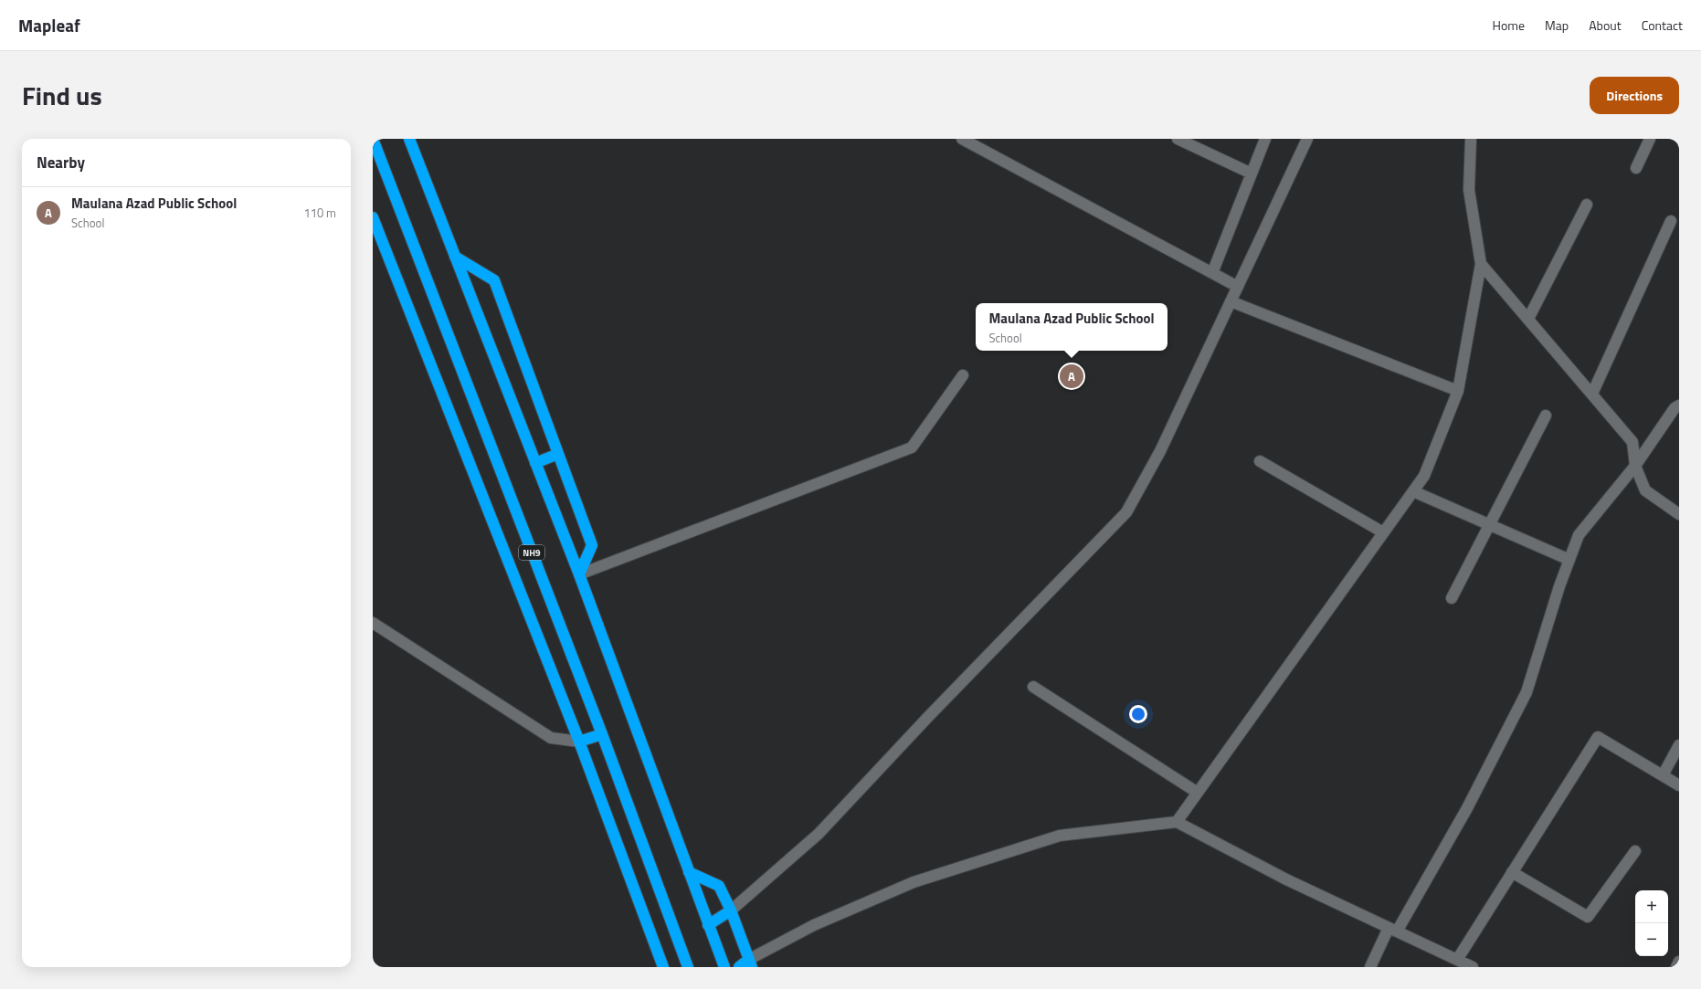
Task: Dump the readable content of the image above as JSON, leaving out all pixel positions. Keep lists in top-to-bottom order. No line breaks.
{"streets":{"highway":["NH9"]},"page":{"header":"Mapleaf","nav":["Home","Map","About","Contact"],"title":"Find us","buttons":"Directions","heading":"Nearby","list":[{"mark":"A","name":"Maulana Azad Public School","note":"School","value":"110 m"}],"popup":["Maulana Azad Public School","School"],"pins":"A","map_buttons":["+","−"]}}
